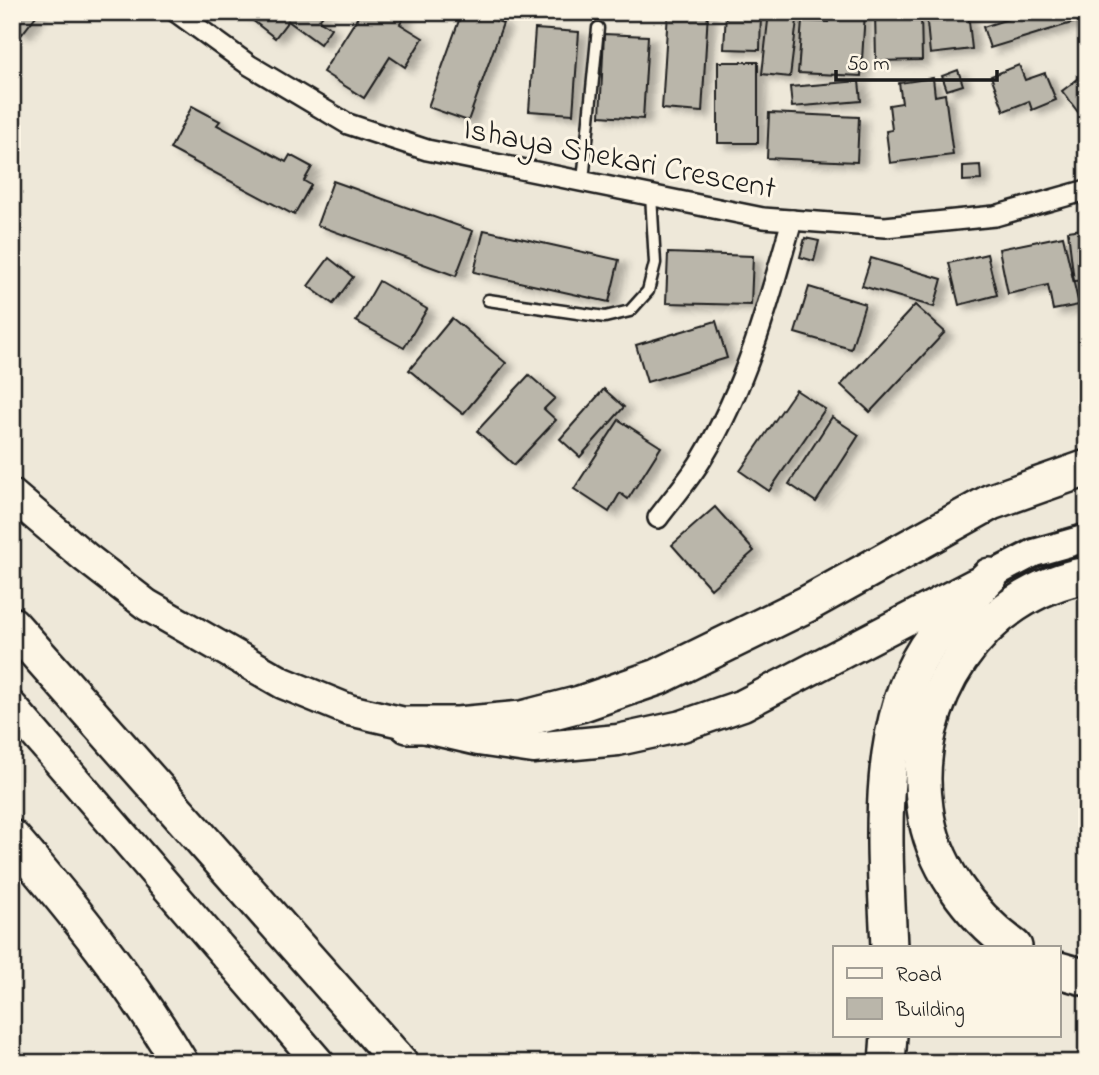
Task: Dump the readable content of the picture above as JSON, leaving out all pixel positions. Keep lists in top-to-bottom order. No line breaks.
{"streets":{"street":["Ishaya Shekari Crescent"]},"legend":["Road","Building"],"scale_bar":"50 m"}
